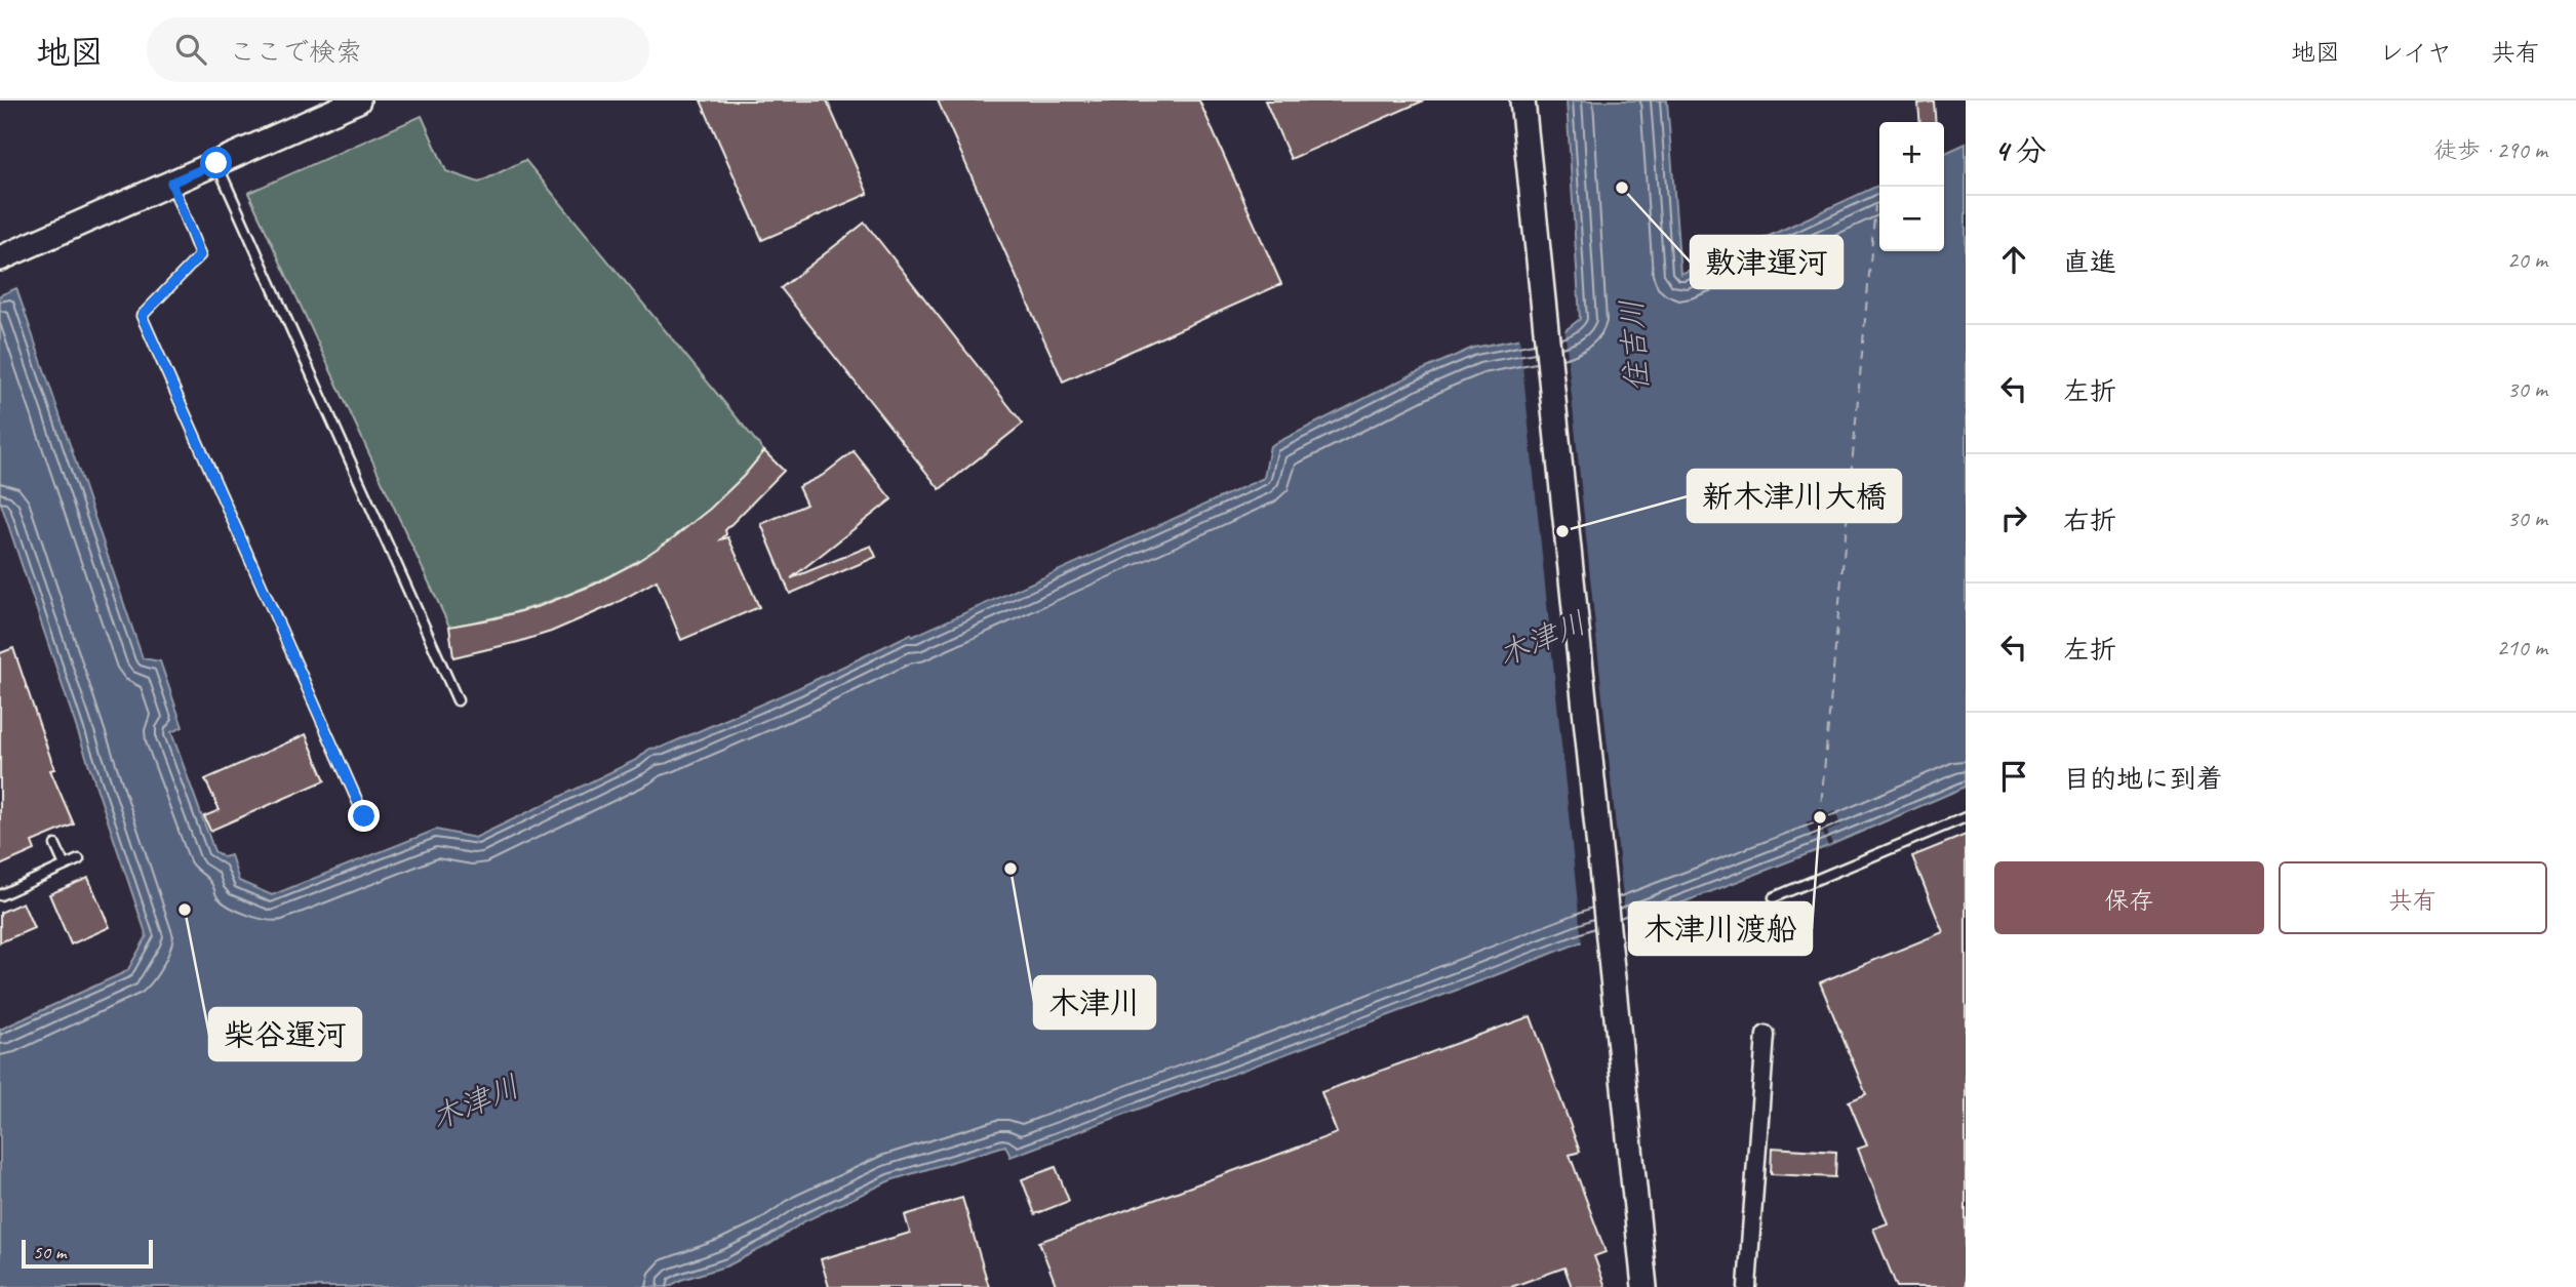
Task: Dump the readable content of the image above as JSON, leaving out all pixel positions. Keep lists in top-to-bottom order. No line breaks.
{"water":["住吉川","木津川"],"places":["敷津運河","新木津川大橋","木津川渡船","木津川","柴谷運河"],"scale_bar":"50 m","page":{"header":"地図","search":"ここで検索","nav":["地図","レイヤ","共有"],"heading":["4 分","徒歩 · 290 m"],"map_buttons":["+","−"],"list":[["直進","20 m"],["左折","30 m"],["右折","30 m"],["左折","210 m"],"目的地に到着"],"buttons":["保存","共有"],"scale":"50 m"}}
